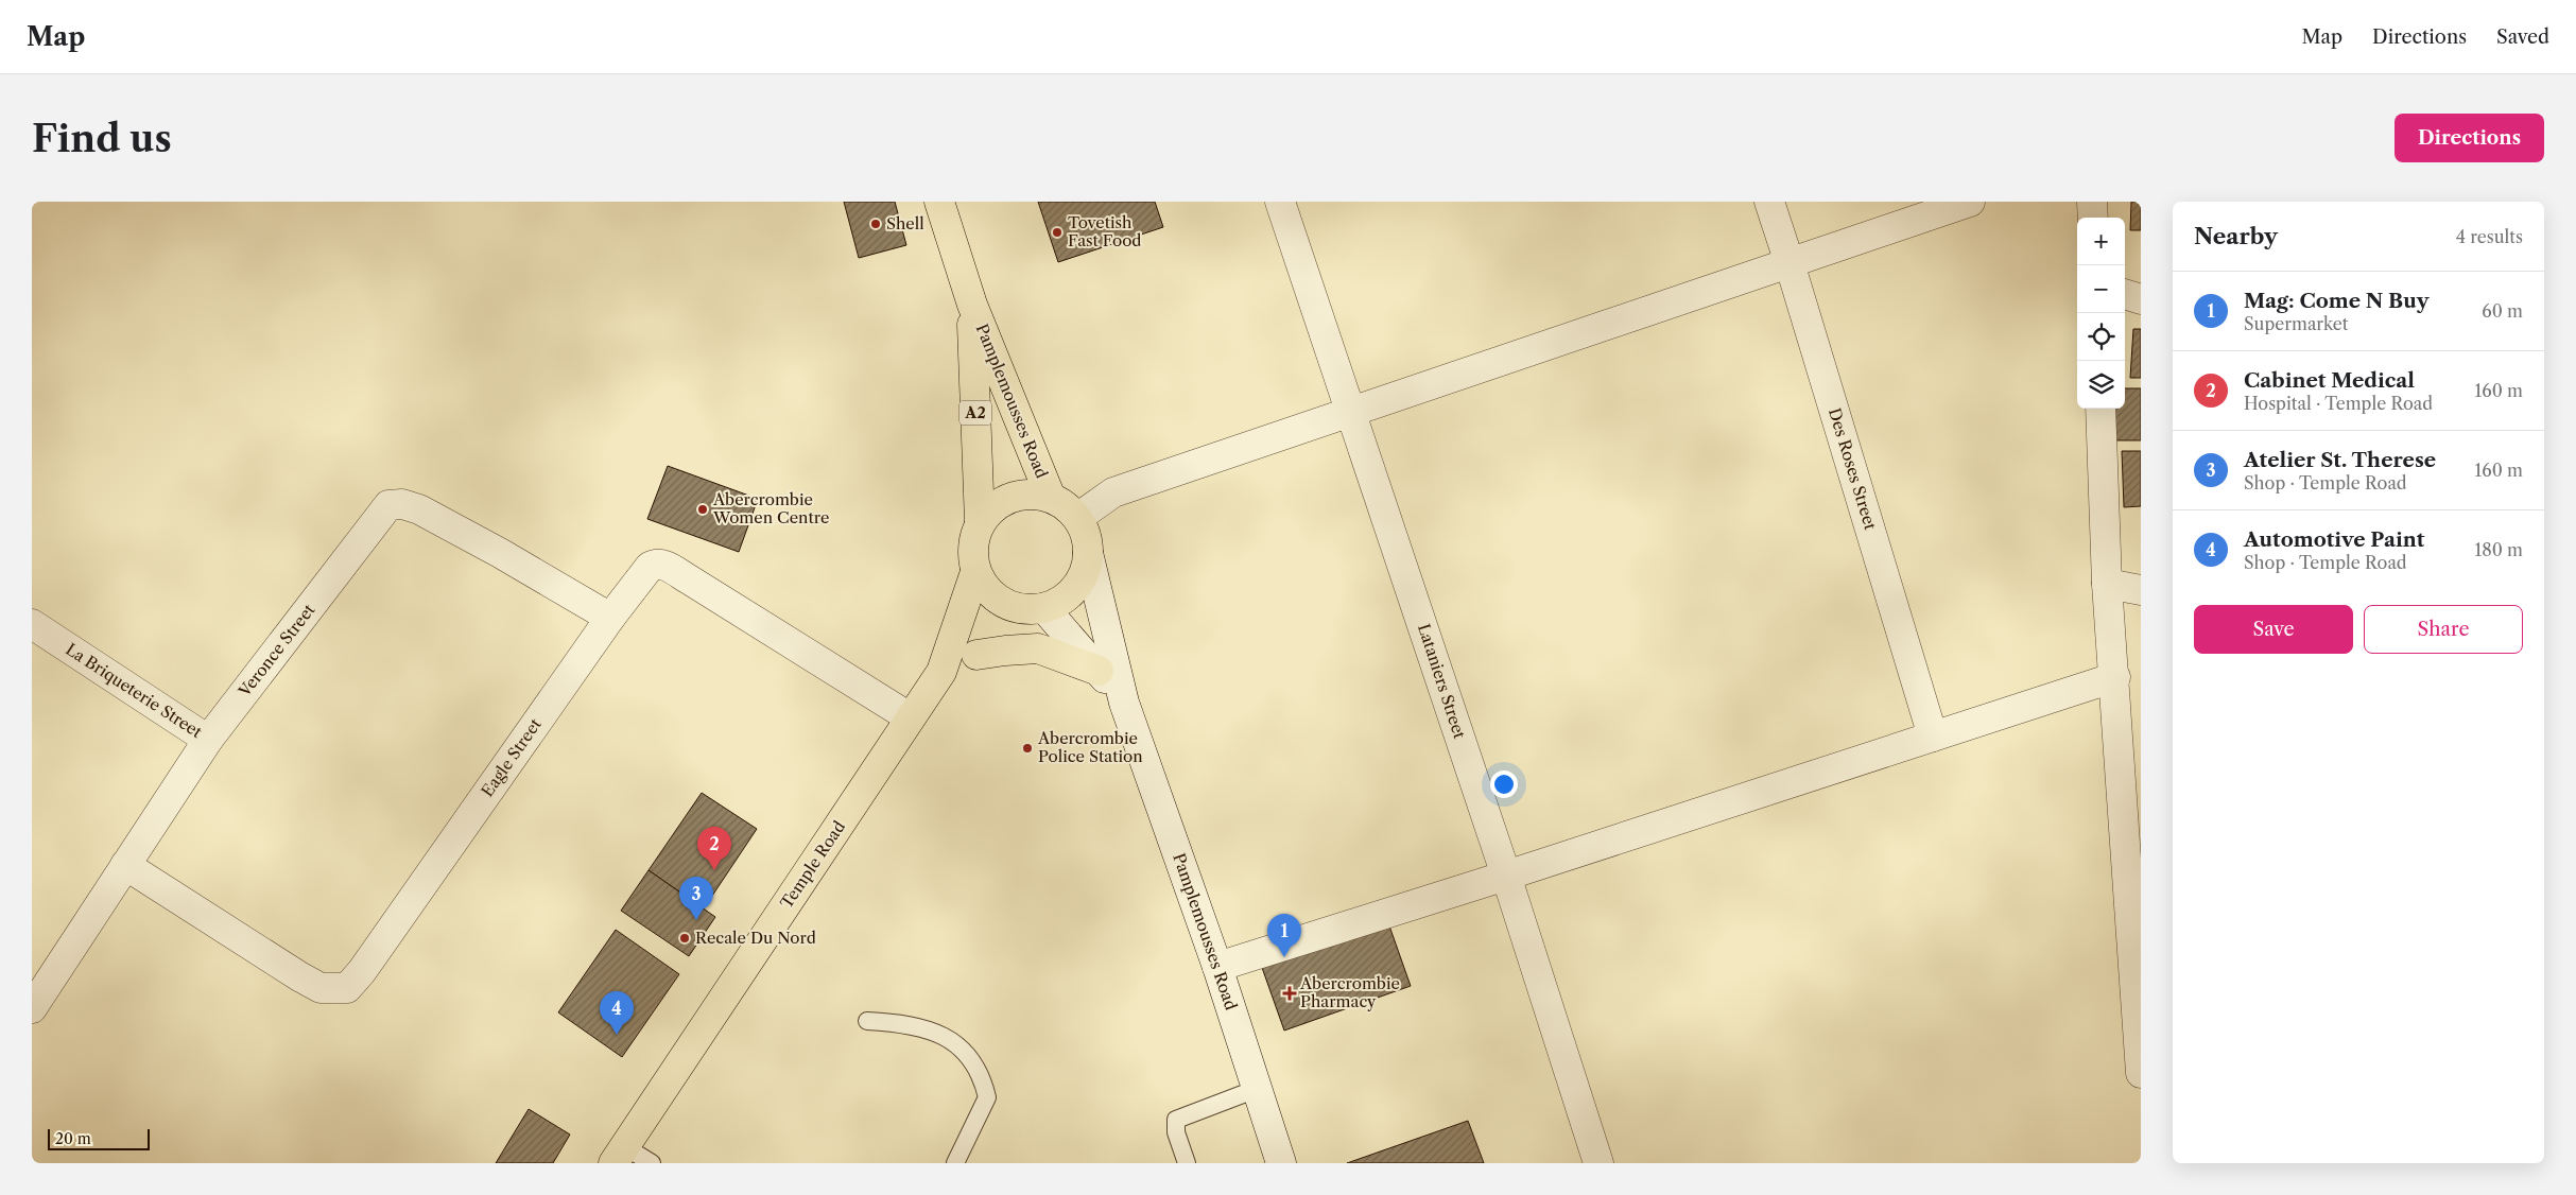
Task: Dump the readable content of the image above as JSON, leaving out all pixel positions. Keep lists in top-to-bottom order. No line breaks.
{"streets":{"main road":["Pamplemousses Road","A2","Temple Road"],"street":["Des Roses Street","Veronce Street","Lataniers Street","La Briqueterie Street","Eagle Street"]},"crossings":[["Pamplemousses Road","A2"],["Pamplemousses Road","Temple Road"],["A2","Temple Road"],["Veronce Street","La Briqueterie Street"],["Veronce Street","Eagle Street"],["Eagle Street","Temple Road"]],"places":{"other":["Shell","Tovetish Fast Food","Abercrombie Women Centre","Abercrombie Police Station","Recale Du Nord"],"health":["Abercrombie Pharmacy"]},"scale_bar":"20 m","page":{"header":"Map","nav":["Map","Directions","Saved"],"buttons":["Directions",["Save","Share"]],"title":"Find us","heading":["Nearby","4 results"],"map_buttons":["+","−"],"list":[{"mark":"1","name":"Mag: Come N Buy","note":"Supermarket","value":"60 m"},{"mark":"2","name":"Cabinet Medical","note":"Hospital · Temple Road","value":"160 m"},{"mark":"3","name":"Atelier St. Therese","note":"Shop · Temple Road","value":"160 m"},{"mark":"4","name":"Automotive Paint","note":"Shop · Temple Road","value":"180 m"}],"pins":["2","3","1","4"],"scale":"20 m"}}
